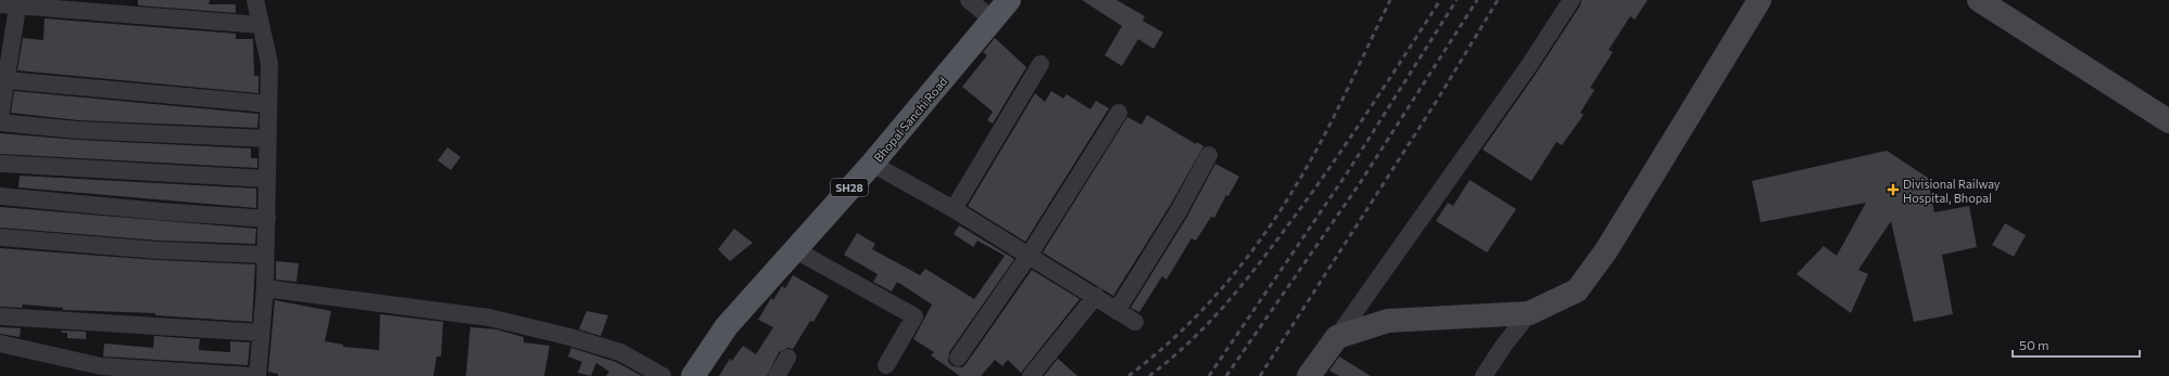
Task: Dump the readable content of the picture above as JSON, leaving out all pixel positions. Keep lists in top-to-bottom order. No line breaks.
{"streets":{"main road":["Bhopal Sanchi Road","SH28"]},"places":{"health":["Divisional Railway Hospital, Bhopal"]},"scale_bar":"50 m"}
